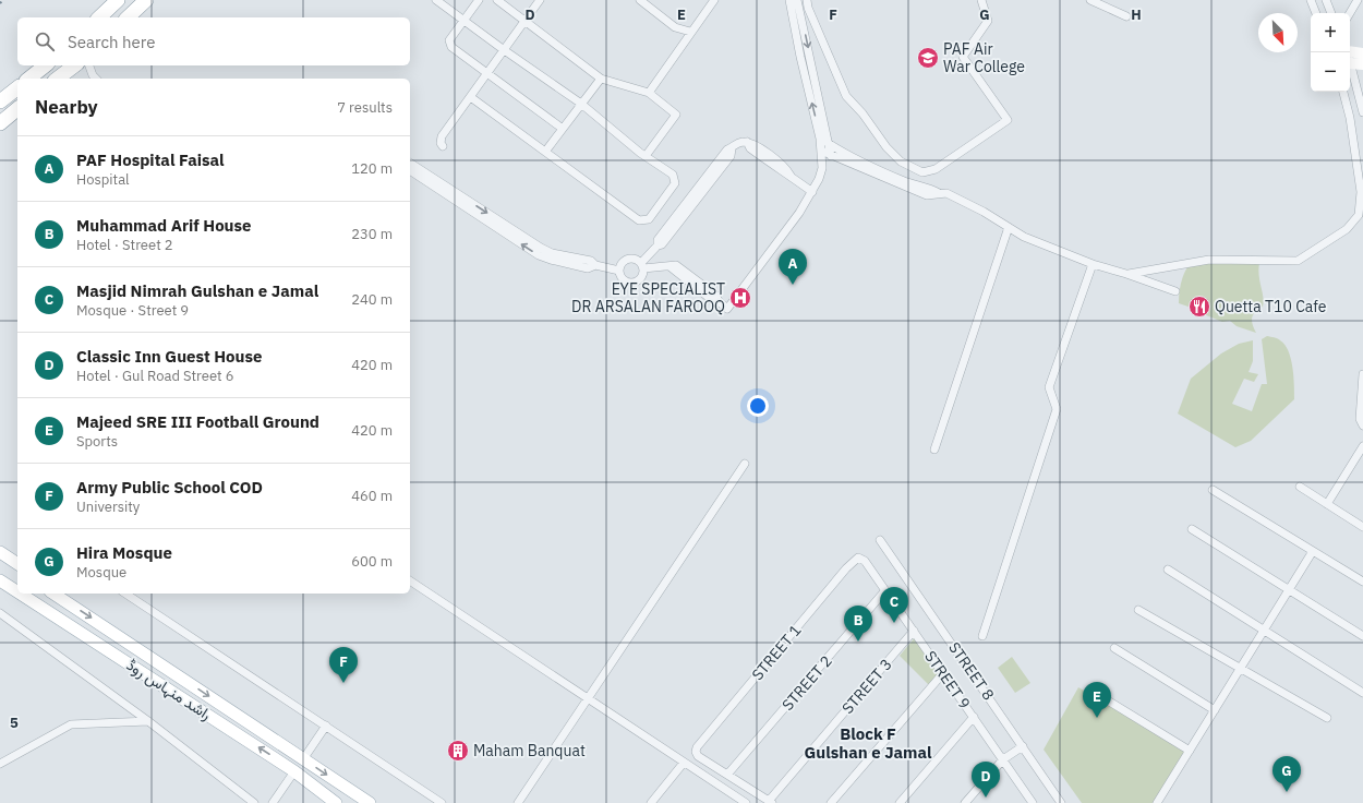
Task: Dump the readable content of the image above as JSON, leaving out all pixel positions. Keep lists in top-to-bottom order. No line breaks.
{"streets":{"main road":["راشد منہاس روڈ"],"street":["STREET 1","STREET 8","STREET 9","STREET 2","STREET 3"]},"crossings":[["STREET 1","STREET 9"],["STREET 1","STREET 2"],["STREET 9","STREET 2"],["STREET 9","STREET 3"]],"districts":["Block F Gulshan e Jamal"],"places":{"school or university":["PAF Air War College"],"hospital":["EYE SPECIALIST DR ARSALAN FAROOQ"],"restaurant":["Quetta T10 Cafe"],"building":["Maham Banquat"]},"north":"bottom right","page":{"map_buttons":["+","−"],"search":"Search here","heading":["Nearby","7 results"],"list":[{"mark":"A","name":"PAF Hospital Faisal","note":"Hospital","value":"120 m"},{"mark":"B","name":"Muhammad Arif House","note":"Hotel · Street 2","value":"230 m"},{"mark":"C","name":"Masjid Nimrah Gulshan e Jamal","note":"Mosque · Street 9","value":"240 m"},{"mark":"D","name":"Classic Inn Guest House","note":"Hotel · Gul Road Street 6","value":"420 m"},{"mark":"E","name":"Majeed SRE III Football Ground","note":"Sports","value":"420 m"},{"mark":"F","name":"Army Public School COD","note":"University","value":"460 m"},{"mark":"G","name":"Hira Mosque","note":"Mosque","value":"600 m"}],"pins":["A","C","B","F","E","G","D"]},"grid":{"columns":["D","E","F","G","H"],"rows":["5"]}}
